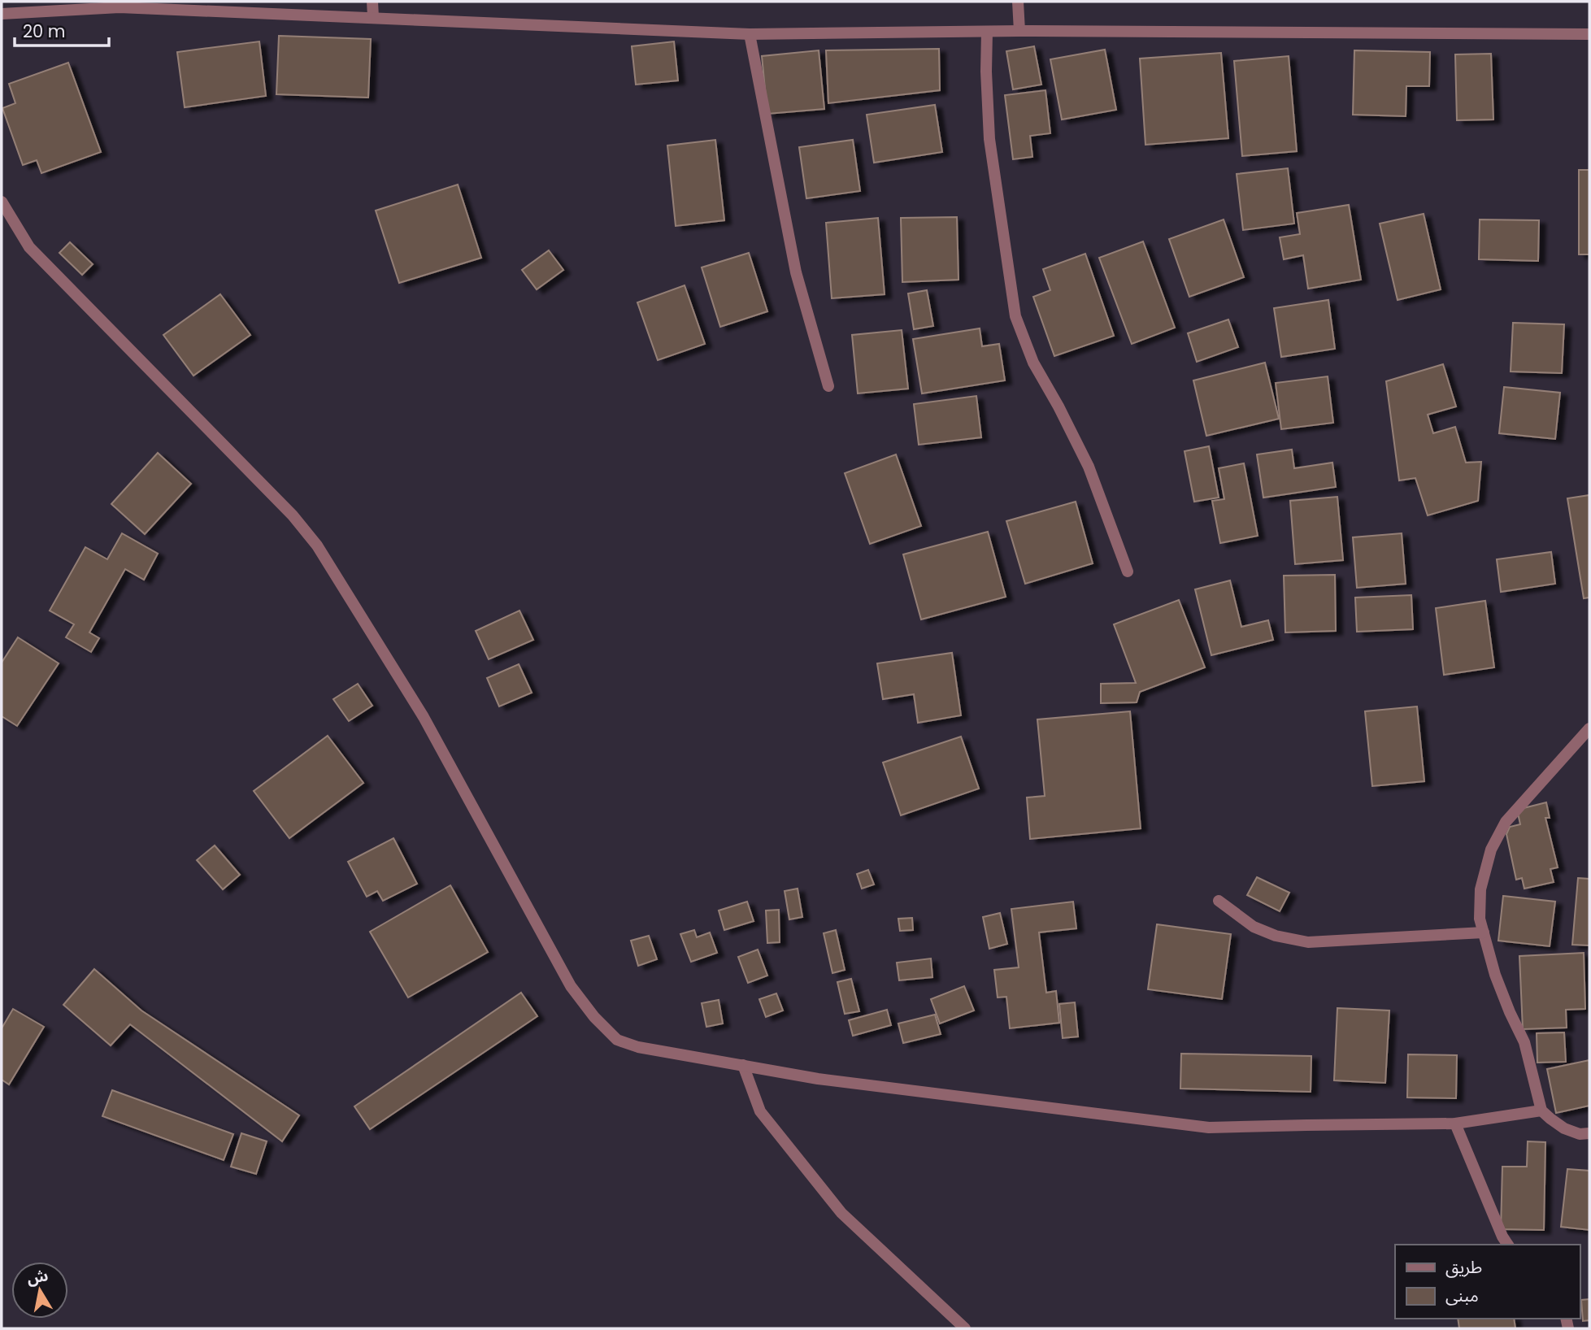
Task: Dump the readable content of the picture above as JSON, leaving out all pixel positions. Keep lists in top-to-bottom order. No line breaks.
{"legend":["طريق","مبنى"],"scale_bar":"20 m","north":"top"}
